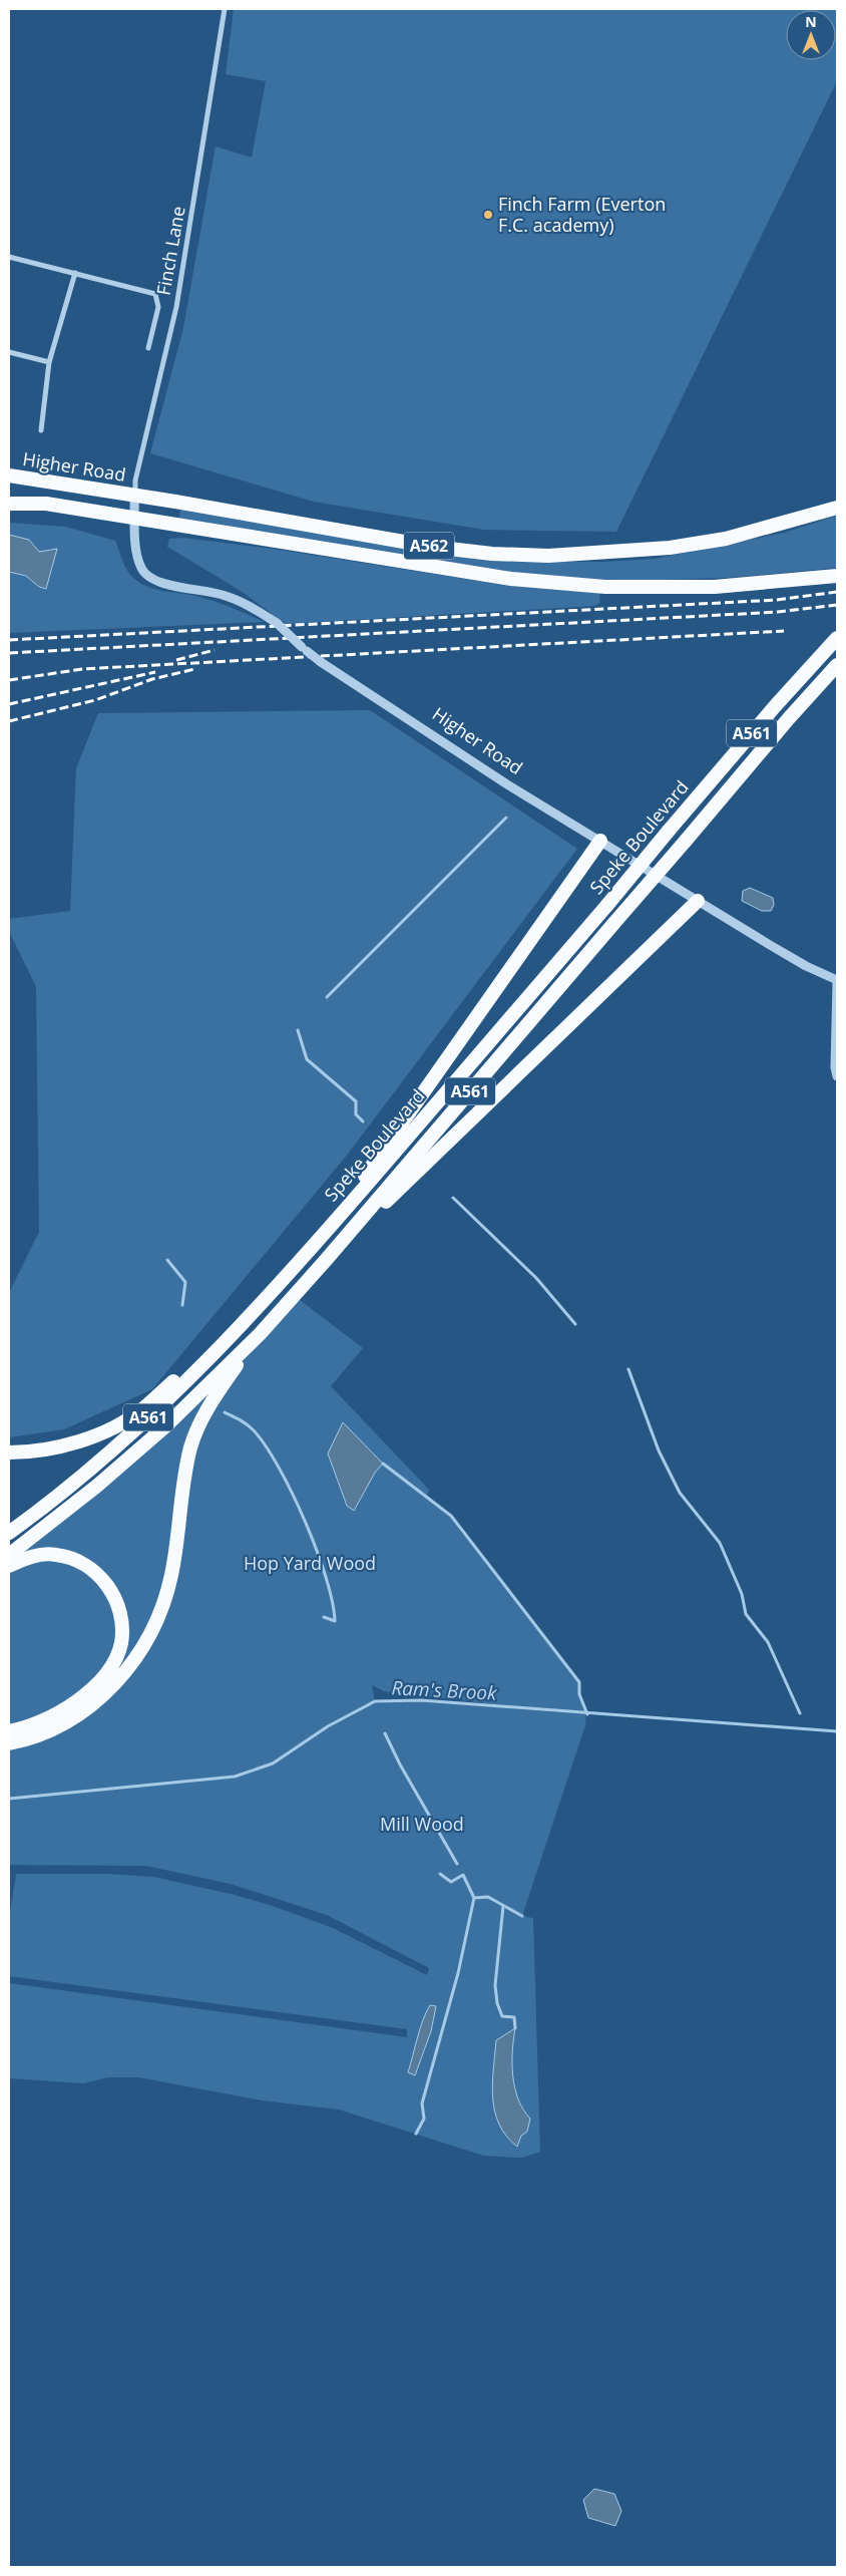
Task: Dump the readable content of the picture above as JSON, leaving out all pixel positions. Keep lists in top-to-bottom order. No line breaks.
{"streets":{"highway":["Higher Road","A562","A561","Speke Boulevard"],"street":["Finch Lane"]},"crossings":[["Finch Lane","Higher Road"],["Higher Road","A562"]],"water":["Ram's Brook"],"parks":["Hop Yard Wood","Mill Wood"],"places":["Finch Farm (Everton F.C. academy)"],"north":"top"}
